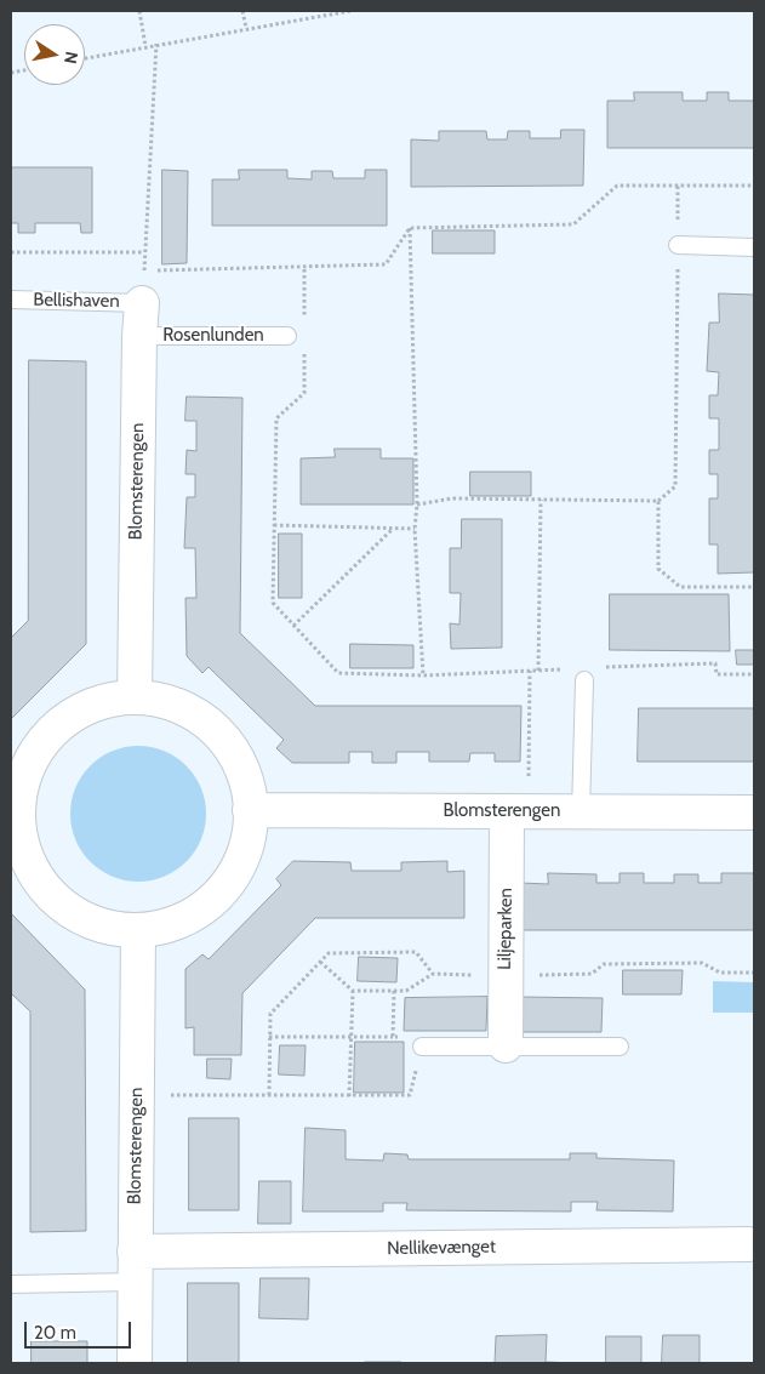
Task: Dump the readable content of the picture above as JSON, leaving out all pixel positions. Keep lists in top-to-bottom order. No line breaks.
{"streets":{"street":["Blomsterengen","Liljeparken","Nellikevænget"],"lane":["Bellishaven","Rosenlunden"]},"crossings":[["Bellishaven","Blomsterengen"],["Rosenlunden","Blomsterengen"],["Blomsterengen","Liljeparken"],["Blomsterengen","Nellikevænget"]],"scale_bar":"20 m","north":"right"}
